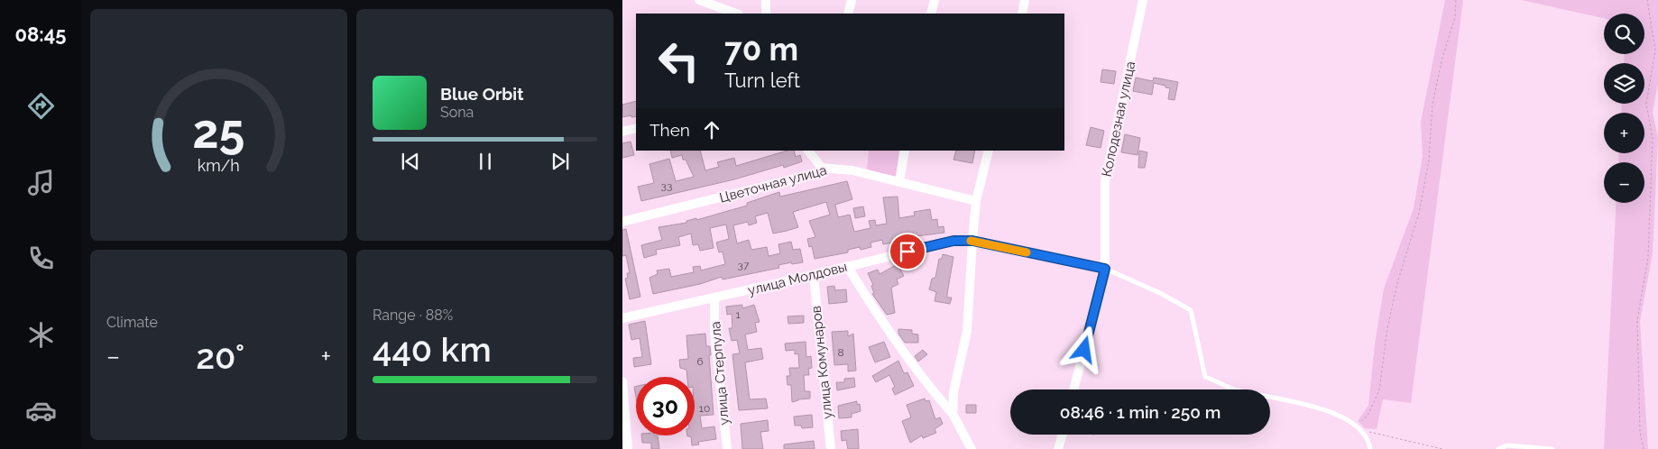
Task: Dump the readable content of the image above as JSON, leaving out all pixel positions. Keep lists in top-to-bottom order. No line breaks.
{"streets":{"street":["Колодезная улица","Цветочная улица","улица Молдовы","улица Комунаров","улица Стерпула"]},"crossings":[["улица Молдовы","улица Комунаров"],["улица Молдовы","улица Стерпула"]],"house_numbers":["33","37","1","8","6","10"],"page":{"tabs":"08:45","map_buttons":["+","−"],"turn":["70 m","Turn left"],"song":["Blue Orbit","Sona"],"then":"Then","tile":["Climate",["Range · 88%","440 km"]],"heat":["−","20°","+"],"limit":"30","trip":"08:46 · 1 min · 250 m","gauge":["25","km/h"]}}
